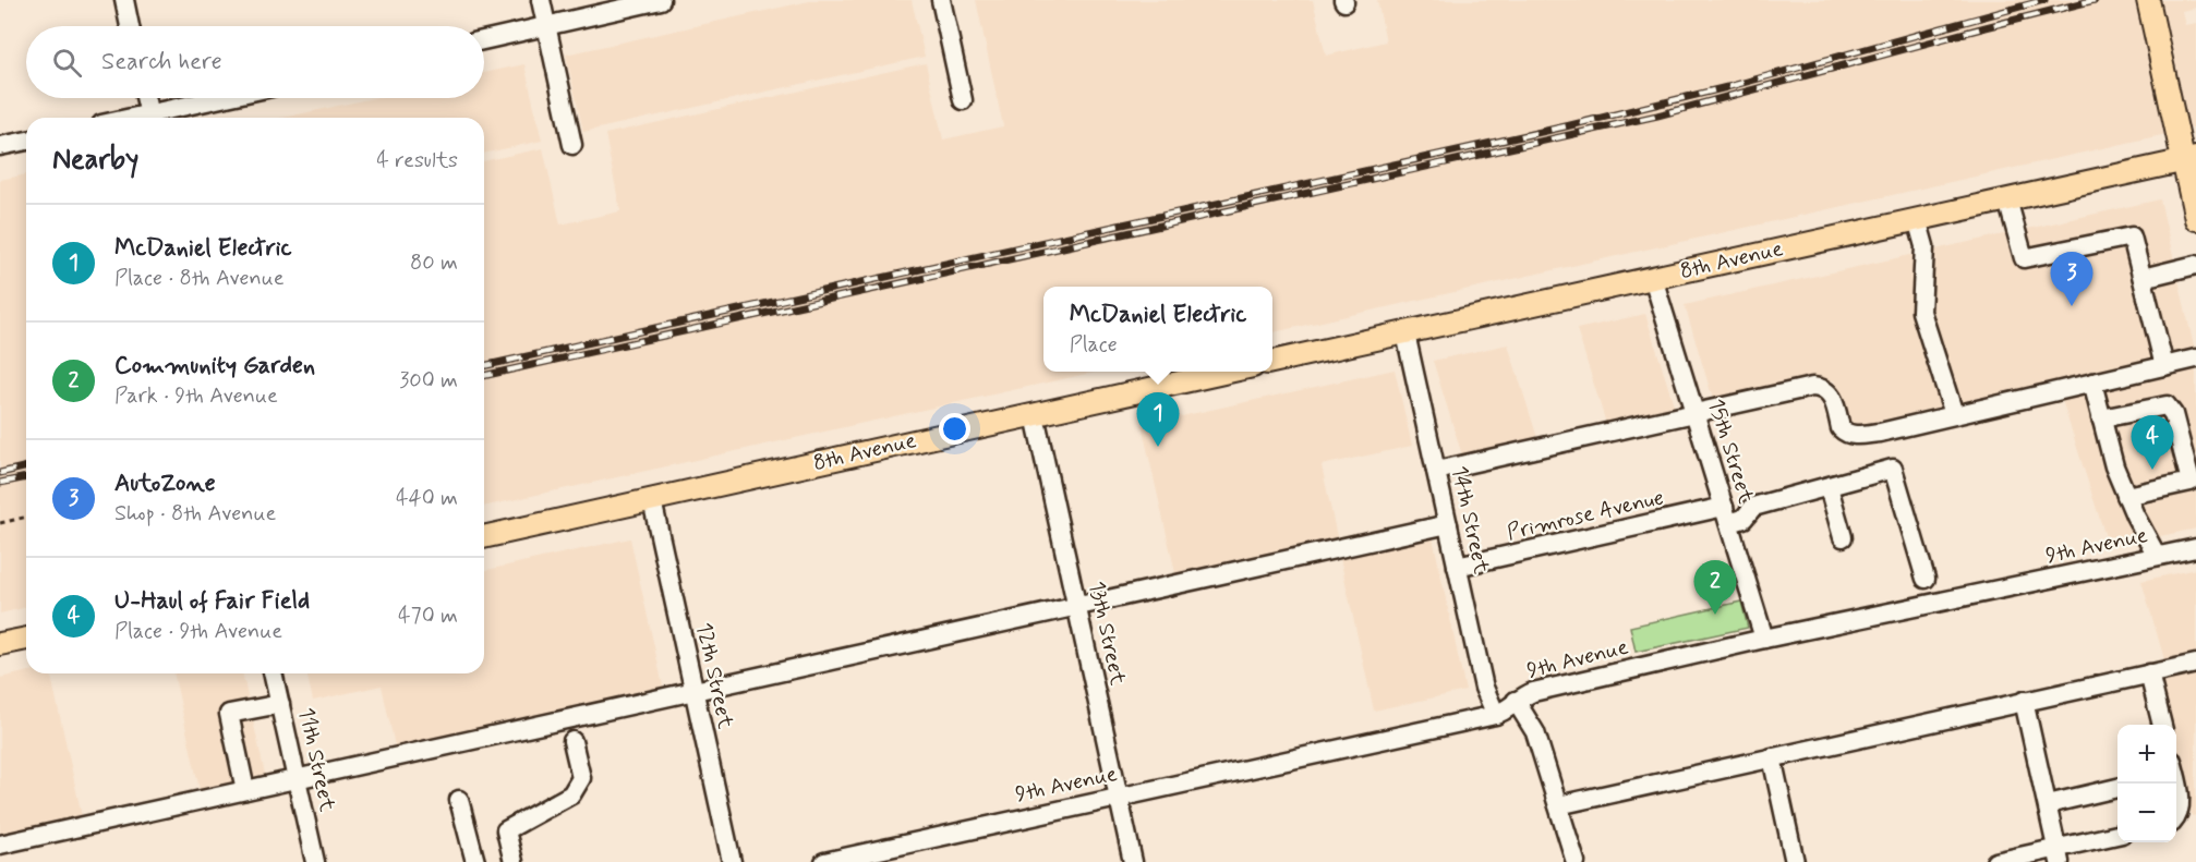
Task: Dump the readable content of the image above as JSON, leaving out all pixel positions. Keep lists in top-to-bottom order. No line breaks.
{"streets":{"main road":["8th Avenue"],"street":["15th Street","Primrose Avenue","14th Street","9th Avenue","13th Street","12th Street","11th Street"]},"crossings":[["8th Avenue","15th Street"],["8th Avenue","14th Street"],["8th Avenue","13th Street"],["8th Avenue","12th Street"],["15th Street","Primrose Avenue"],["15th Street","9th Avenue"],["Primrose Avenue","14th Street"],["14th Street","9th Avenue"],["9th Avenue","13th Street"]],"page":{"search":"Search here","heading":["Nearby","4 results"],"list":[{"mark":"1","name":"McDaniel Electric","note":"Place · 8th Avenue","value":"80 m"},{"mark":"2","name":"Community Garden","note":"Park · 9th Avenue","value":"300 m"},{"mark":"3","name":"AutoZone","note":"Shop · 8th Avenue","value":"440 m"},{"mark":"4","name":"U-Haul of Fair Field","note":"Place · 9th Avenue","value":"470 m"}],"pins":["3","1","4","2"],"popup":["McDaniel Electric","Place"],"map_buttons":["+","−"]}}
